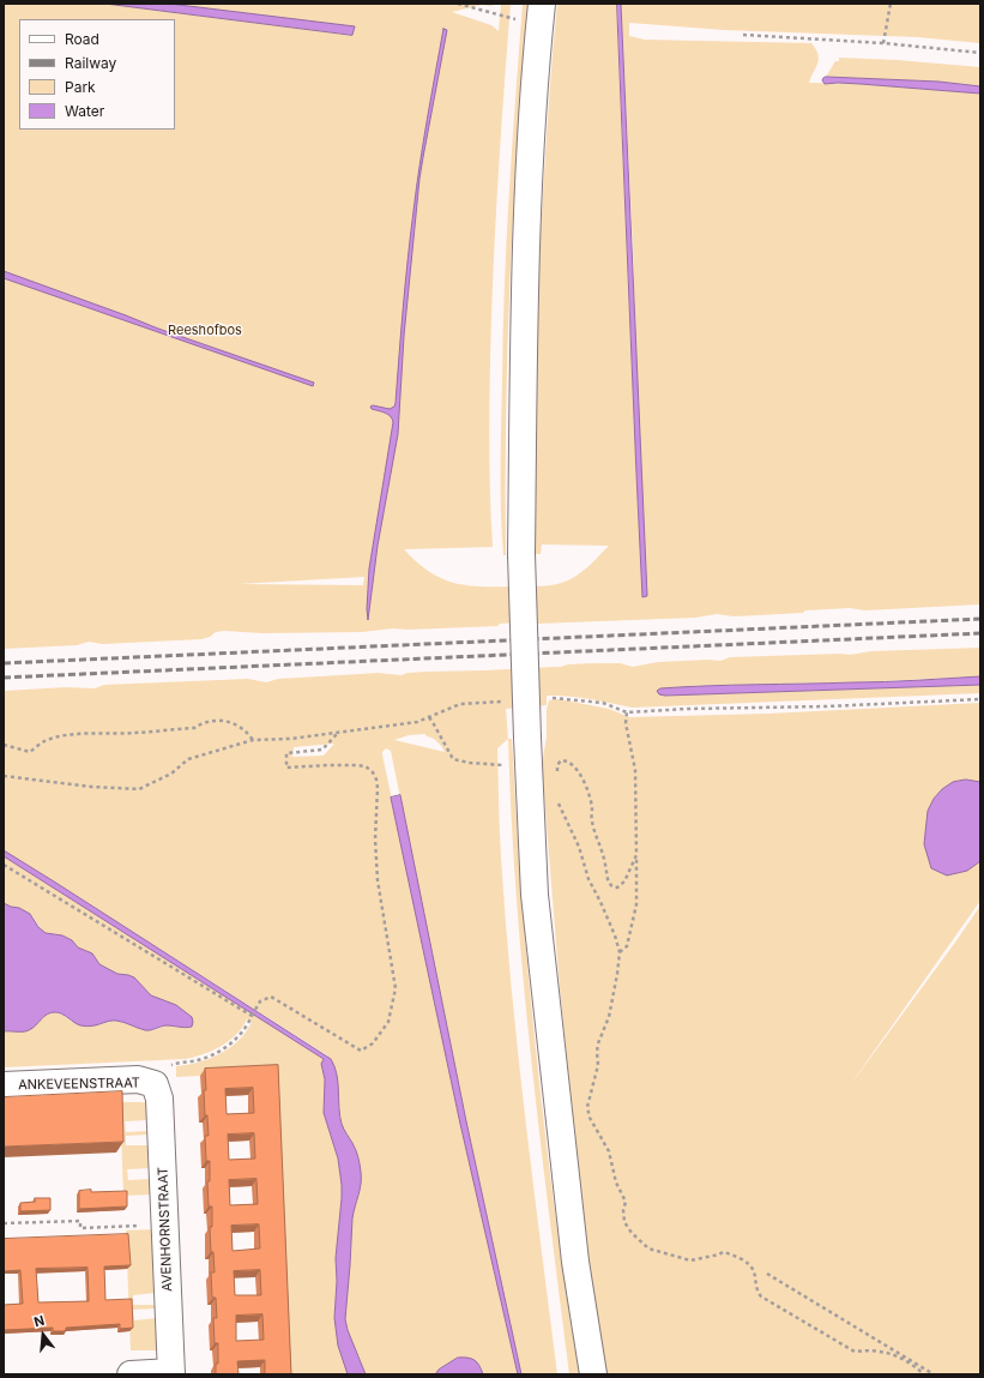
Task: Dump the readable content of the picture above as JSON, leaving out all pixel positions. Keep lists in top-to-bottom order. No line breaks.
{"streets":{"main road":["ANKEVEENSTRAAT","AVENHORNSTRAAT"]},"crossings":[["ANKEVEENSTRAAT","AVENHORNSTRAAT"]],"parks":["Reeshofbos"],"legend":["Road","Railway","Park","Water"],"north":"top"}
